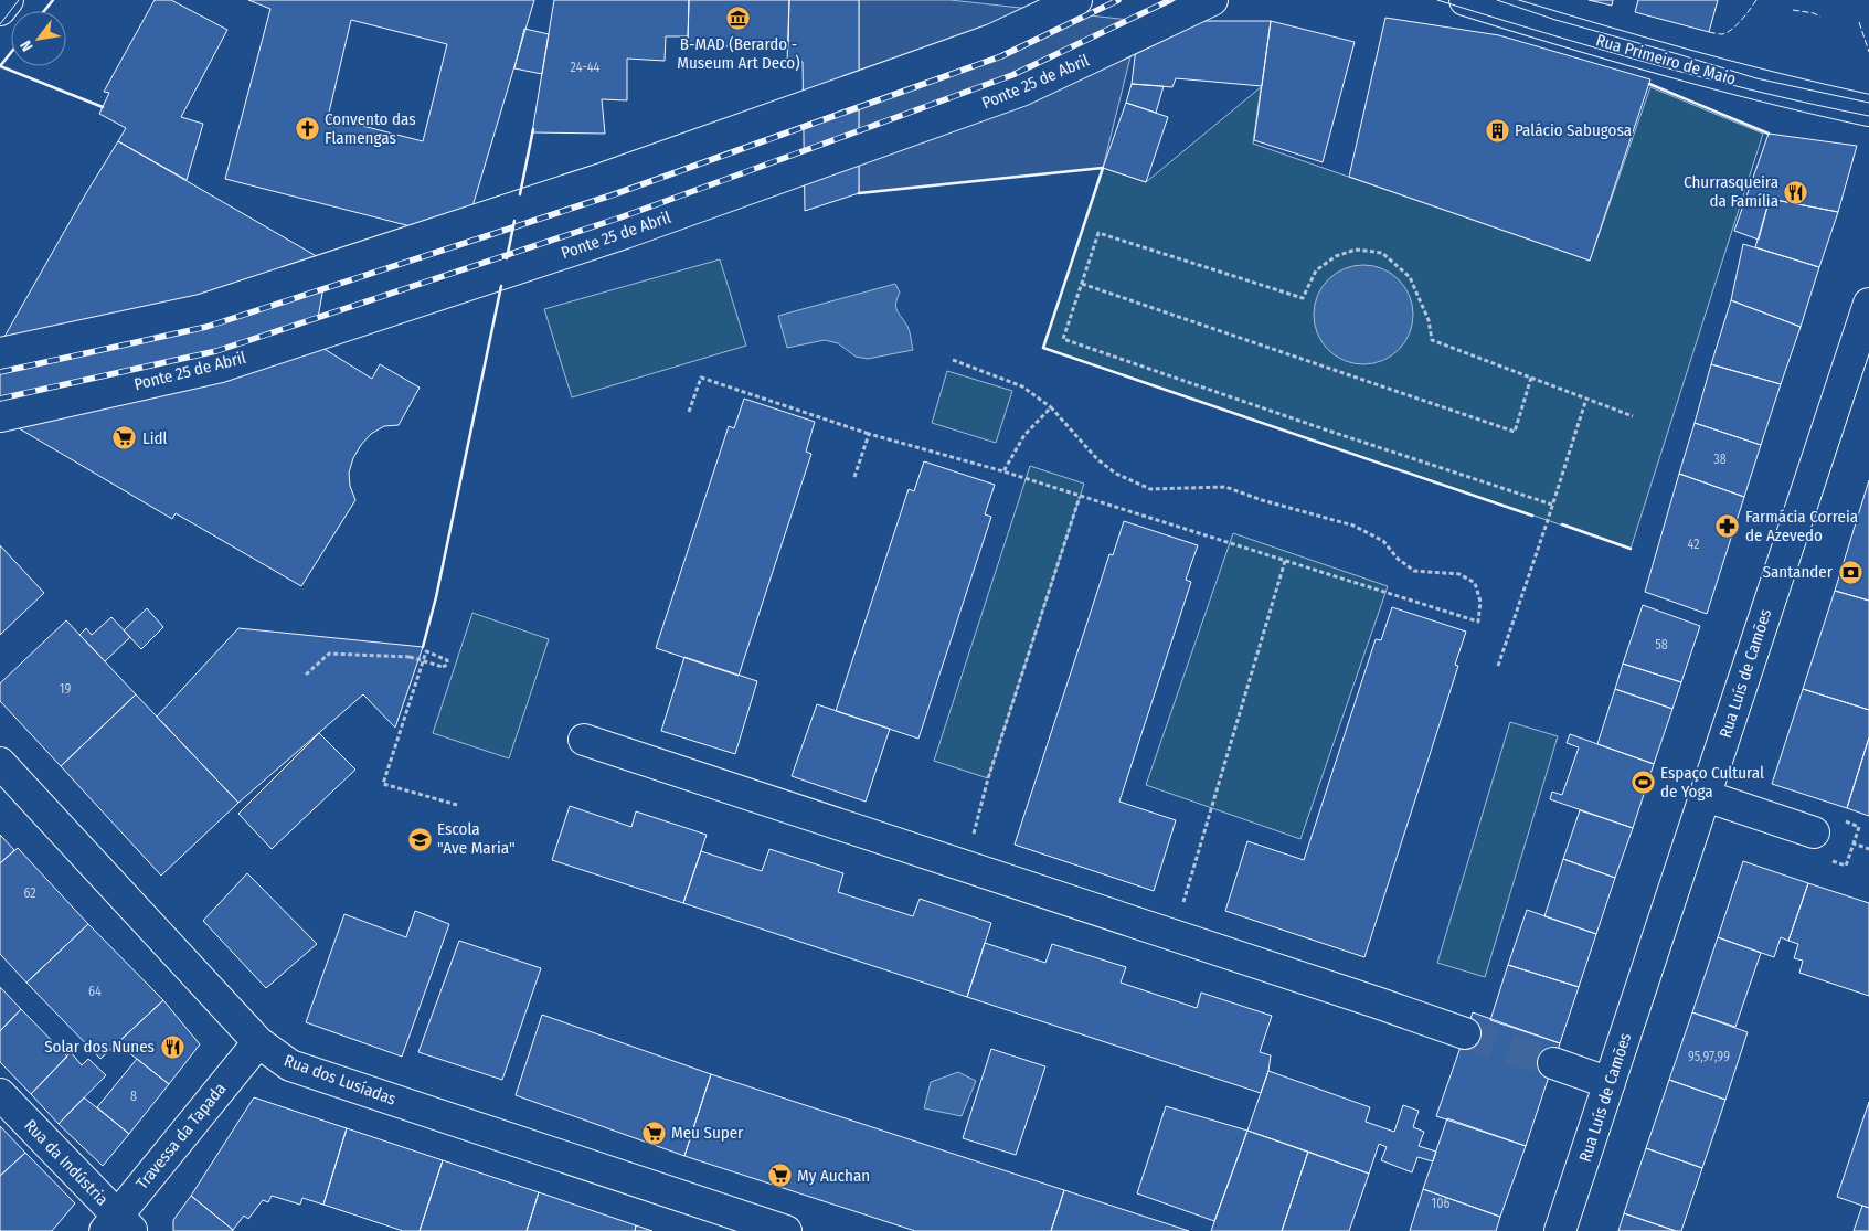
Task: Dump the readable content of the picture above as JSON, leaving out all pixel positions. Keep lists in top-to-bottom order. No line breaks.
{"streets":{"main road":["Rua Primeiro de Maio","Ponte 25 de Abril","Rua Luís de Camões","Rua dos Lusíadas","Travessa da Tapada","Rua da Indústria"]},"crossings":[["Rua dos Lusíadas","Travessa da Tapada"],["Travessa da Tapada","Rua da Indústria"]],"places":{"museum":["B-MAD (Berardo - Museum Art Deco)"],"church":["Convento das Flamengas"],"building":["Palácio Sabugosa"],"restaurant":["Churrasqueira da Família","Solar dos Nunes"],"supermarket":["Lidl","Meu Super","My Auchan"],"pharmacy":["Farmácia Correia de Azevedo"],"bank":["Santander"],"sports":["Espaço Cultural de Yoga"],"school or university":["Escola \"Ave Maria\""]},"house_numbers":["24-44","38","42","58","19","62","64","95,97,99","8","106"],"north":"bottom left"}
